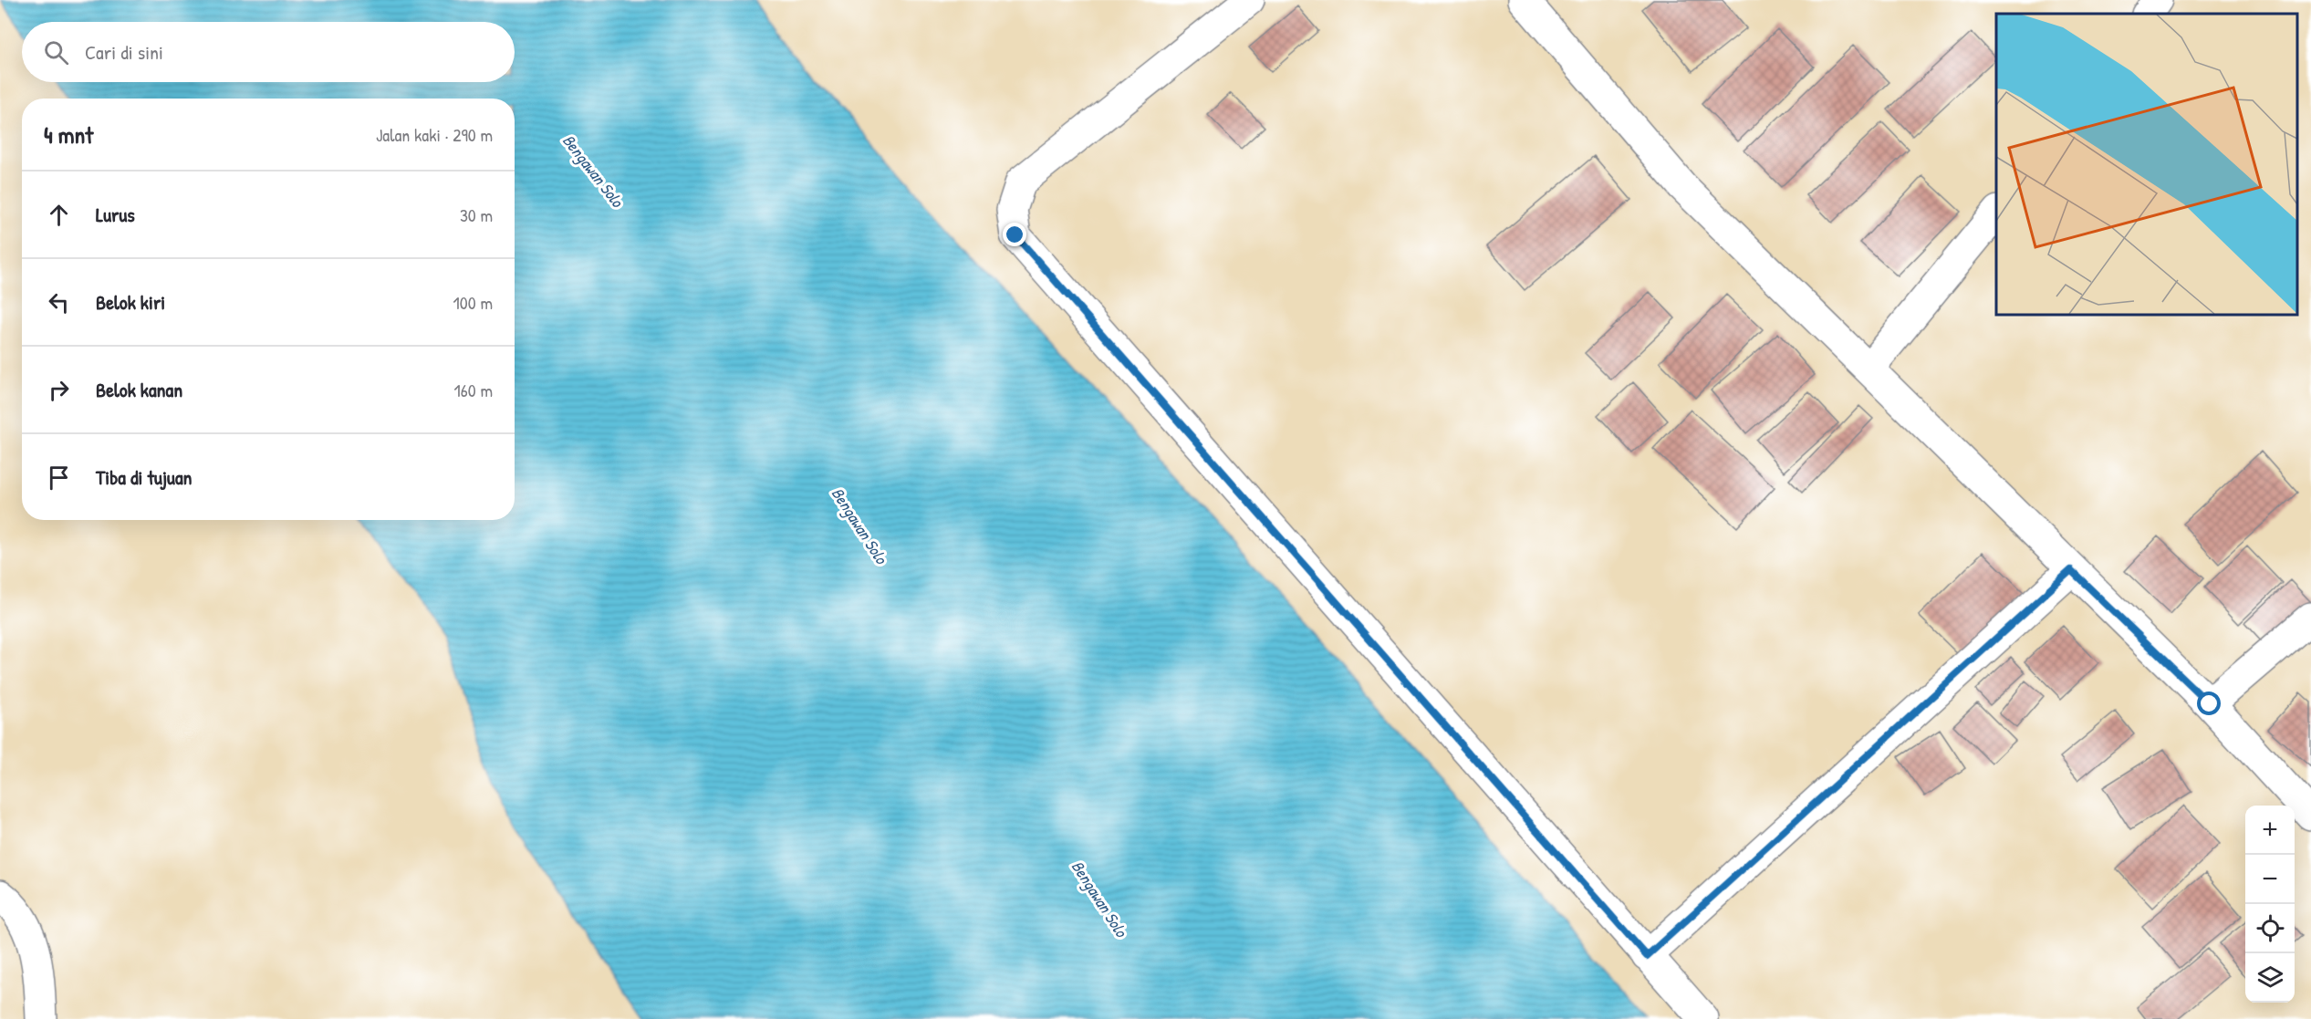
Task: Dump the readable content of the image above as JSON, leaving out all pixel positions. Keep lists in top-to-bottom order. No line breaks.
{"water":["Bengawan Solo"],"page":{"search":"Cari di sini","heading":["4 mnt","Jalan kaki · 290 m"],"list":[["Lurus","30 m"],["Belok kiri","100 m"],["Belok kanan","160 m"],"Tiba di tujuan"],"map_buttons":["+","−"]}}
